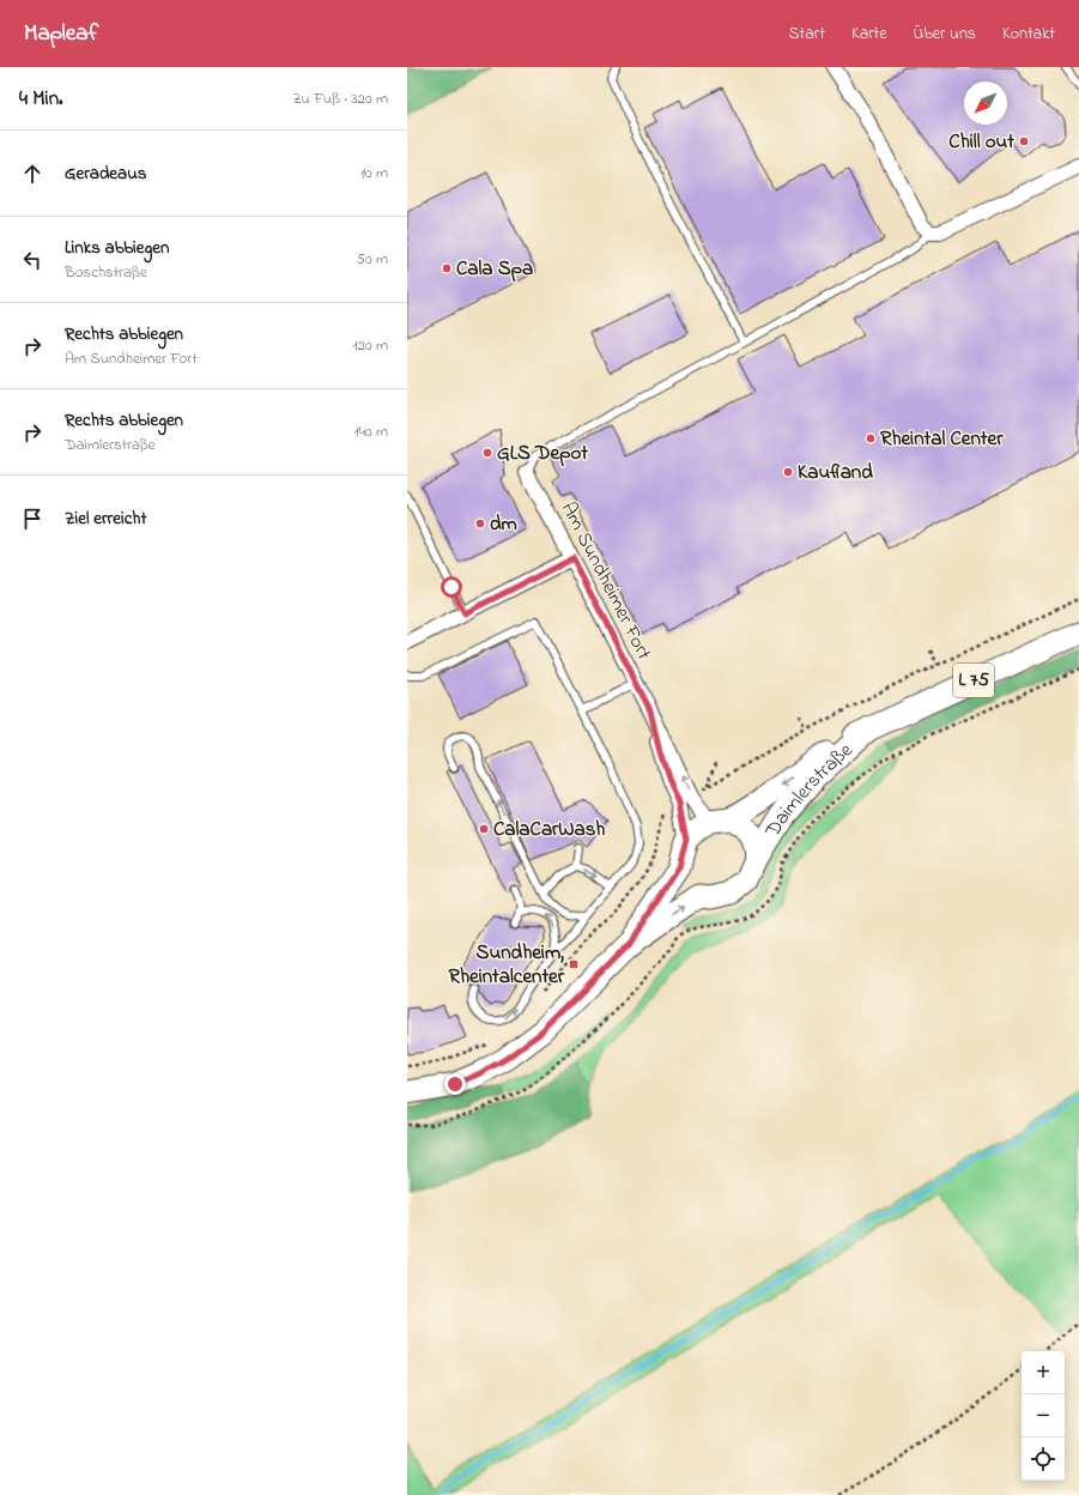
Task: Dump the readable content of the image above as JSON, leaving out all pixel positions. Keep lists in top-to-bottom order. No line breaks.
{"streets":{"main road":["L 75","Daimlerstraße"],"street":["Am Sundheimer Fort"]},"crossings":[["Am Sundheimer Fort","Daimlerstraße"]],"places":{"other":["Chill out","Cala Spa","Rheintal Center","GLS Depot","Kaufland","dm","CalaCarWash"],"transit":["Sundheim, Rheintalcenter"]},"north":"bottom left","page":{"header":"Mapleaf","nav":["Start","Karte","Über uns","Kontakt"],"heading":["4 Min.","Zu Fuß · 320 m"],"list":[["Geradeaus","10 m"],["Links abbiegen","Boschstraße","50 m"],["Rechts abbiegen","Am Sundheimer Fort","120 m"],["Rechts abbiegen","Daimlerstraße","140 m"],"Ziel erreicht"],"map_buttons":["+","−"]}}
